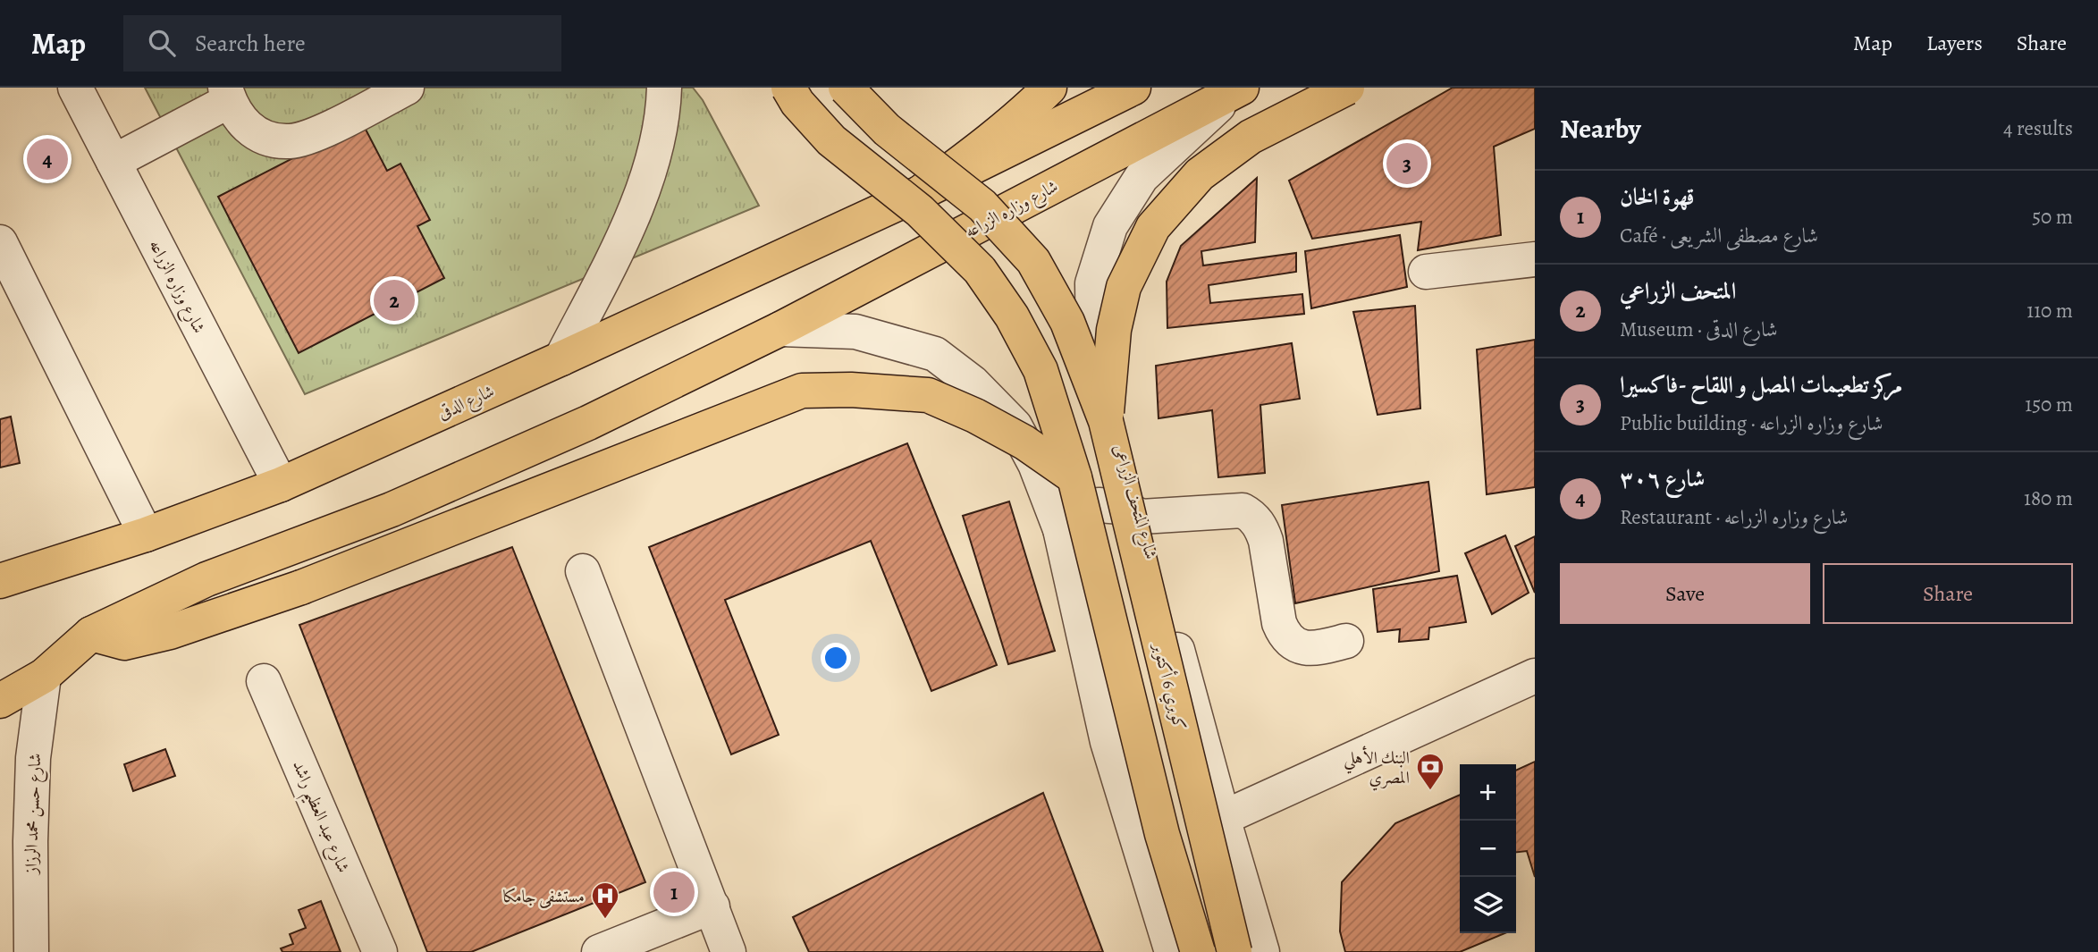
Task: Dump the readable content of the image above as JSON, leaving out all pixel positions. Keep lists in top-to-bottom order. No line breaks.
{"streets":{"main road":["شارع وزاره الزراعه","شارع الدقى","كوبري 6 أكتوبر"],"street":["شارع المتحف الزراعى","شارع حسن محمد الرزاز","شارع عبد العظيم راشد"]},"crossings":[["شارع وزاره الزراعه","شارع الدقى"],["شارع وزاره الزراعه","شارع المتحف الزراعى"]],"places":{"bank":["البنك الأهلي المصري"],"hospital":["مستشفى جامكا"]},"page":{"header":"Map","search":"Search here","nav":["Map","Layers","Share"],"heading":["Nearby","4 results"],"pins":["4","3","2","1"],"list":[{"mark":"1","name":"قهوة الخان","note":"Café · شارع مصطفى الشريعى","value":"50 m"},{"mark":"2","name":"المتحف الزراعي","note":"Museum · شارع الدقى","value":"110 m"},{"mark":"3","name":"مركز تطعيمات المصل و اللقاح -فاكسيرا","note":"Public building · شارع وزاره الزراعه","value":"150 m"},{"mark":"4","name":"شارع ٣٠٦","note":"Restaurant · شارع وزاره الزراعه","value":"180 m"}],"buttons":["Save","Share"],"map_buttons":["+","−"]}}
